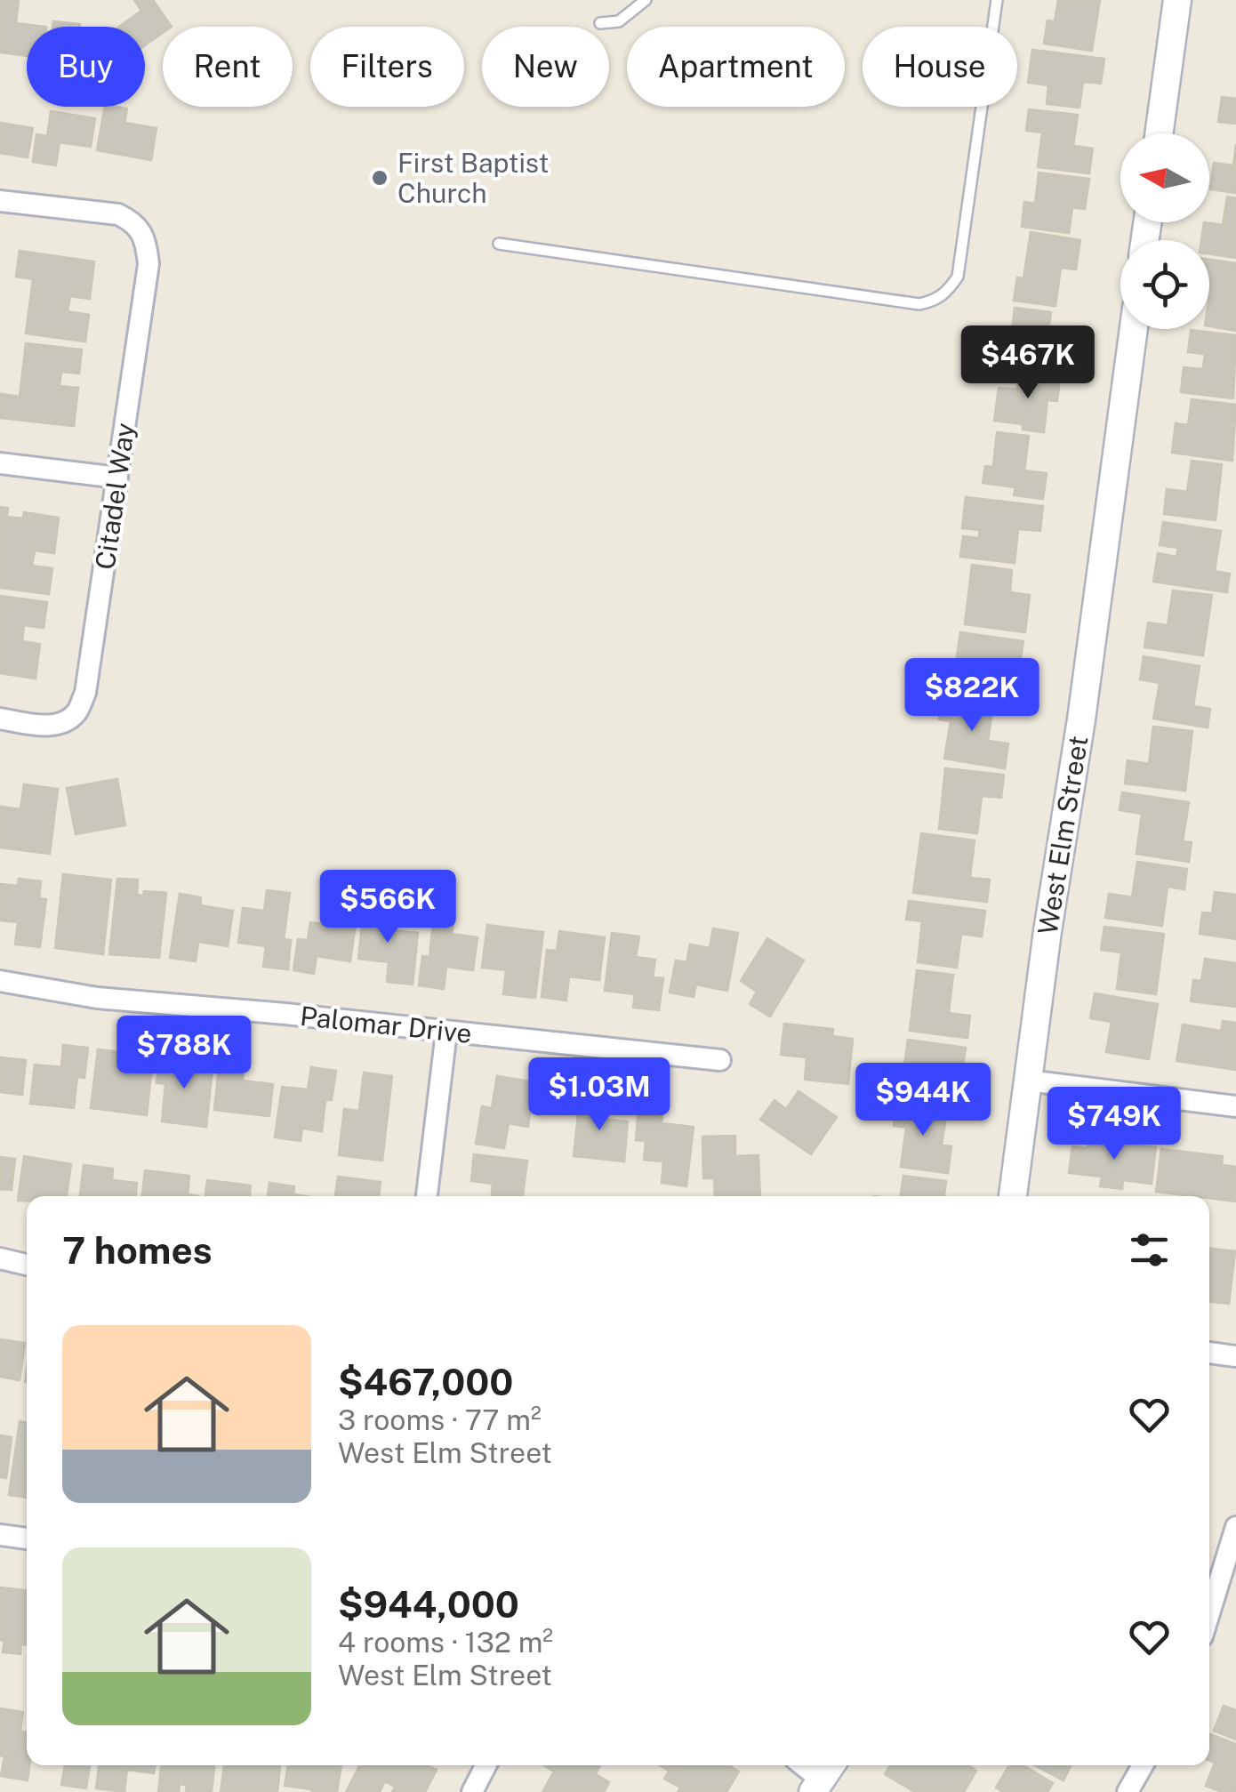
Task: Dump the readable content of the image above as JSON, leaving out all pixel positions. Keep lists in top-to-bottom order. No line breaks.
{"streets":{"street":["Citadel Way","West Elm Street","Palomar Drive"]},"places":["First Baptist Church"],"north":"left","page":{"chip":["Buy","Rent","Filters","New","Apartment","House"],"price":["$467K","$822K","$566K","$788K","$1.03M","$944K","$749K"],"heading":"7 homes","list":[{"name":"$467,000","note":"3 rooms · 77 m² · West Elm Street"},{"name":"$944,000","note":"4 rooms · 132 m² · West Elm Street"}]}}
